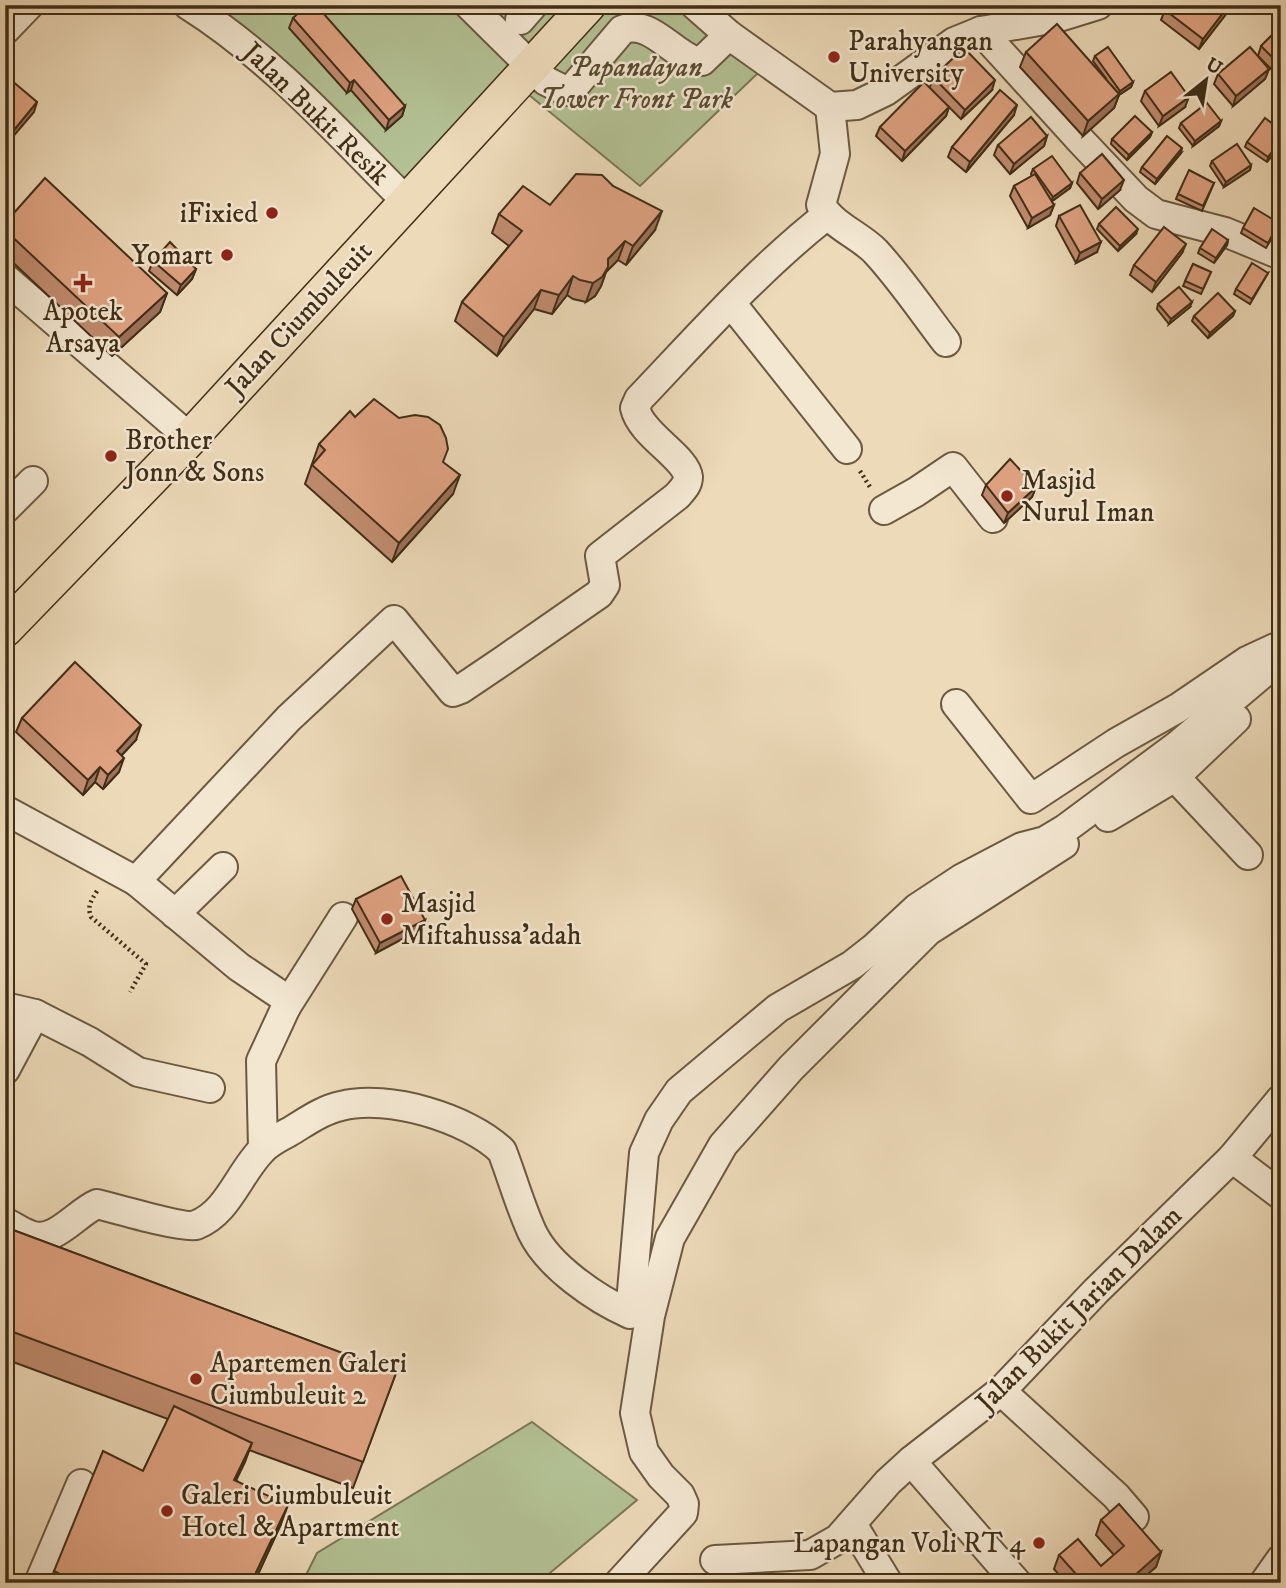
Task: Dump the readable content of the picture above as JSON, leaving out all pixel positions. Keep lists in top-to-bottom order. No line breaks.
{"streets":{"main road":["Jalan Ciumbuleuit"],"street":["Jalan Bukit Resik","Jalan Bukit Jarian Dalam"]},"crossings":[["Jalan Bukit Resik","Jalan Ciumbuleuit"]],"parks":["Papandayan Tower Front Park"],"places":{"other":["Parahyangan University","iFixied","Yomart","Brother Jonn & Sons","Masjid Nurul Iman","Masjid Miftahussa'adah","Apartemen Galeri Ciumbuleuit 2","Galeri Ciumbuleuit Hotel & Apartment","Lapangan Voli RT 4"],"health":["Apotek Arsaya"]},"north":"top right"}
